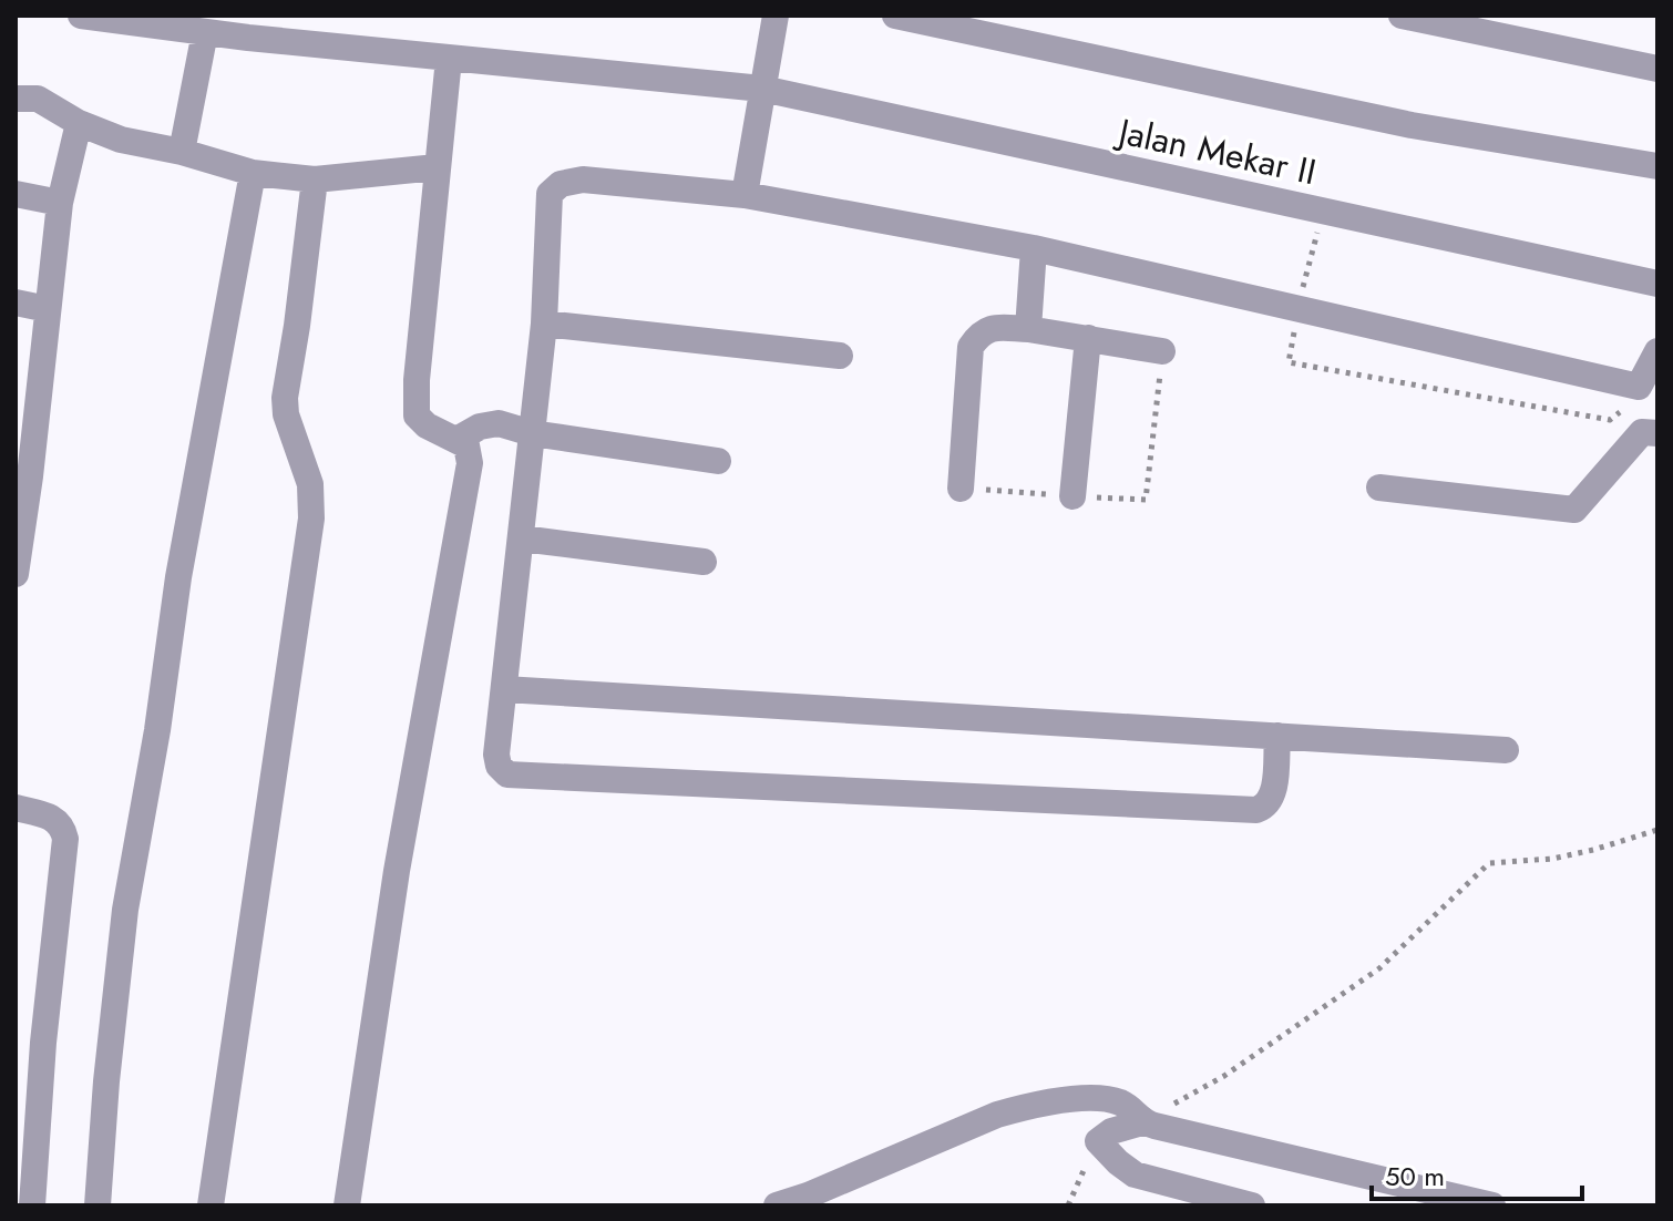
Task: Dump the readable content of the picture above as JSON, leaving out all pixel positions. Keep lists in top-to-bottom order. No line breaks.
{"streets":{"street":["Jalan Mekar II"]},"scale_bar":"50 m"}
